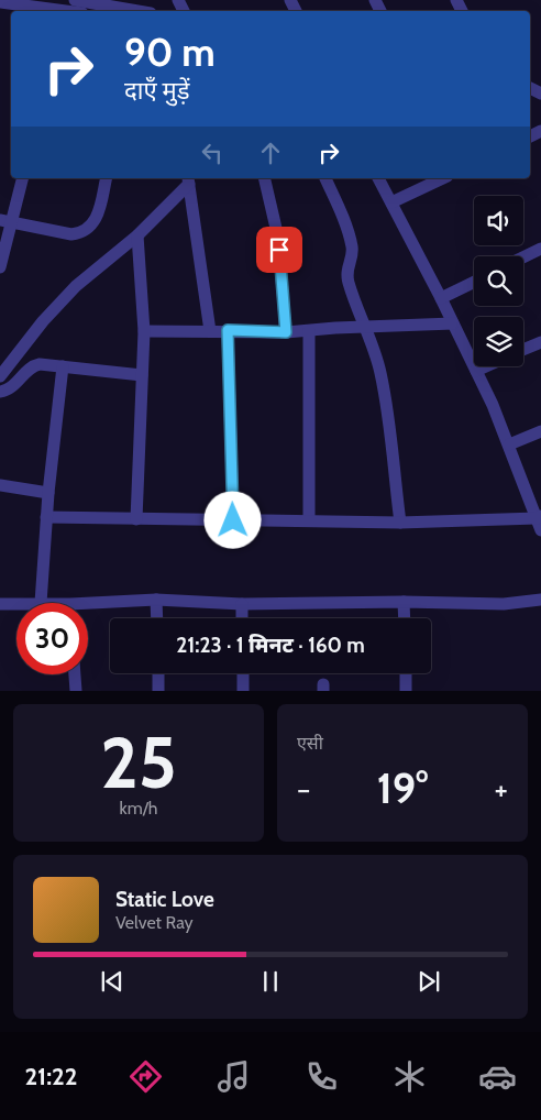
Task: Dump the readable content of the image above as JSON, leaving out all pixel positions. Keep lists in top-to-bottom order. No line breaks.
{"page":{"turn":["90 m","दाएँ मुड़ें"],"limit":"30","trip":"21:23 · 1 मिनट · 160 m","tile":[["25","km/h"],"एसी"],"heat":["−","19°","+"],"song":["Static Love","Velvet Ray"],"tabs":"21:22"}}
